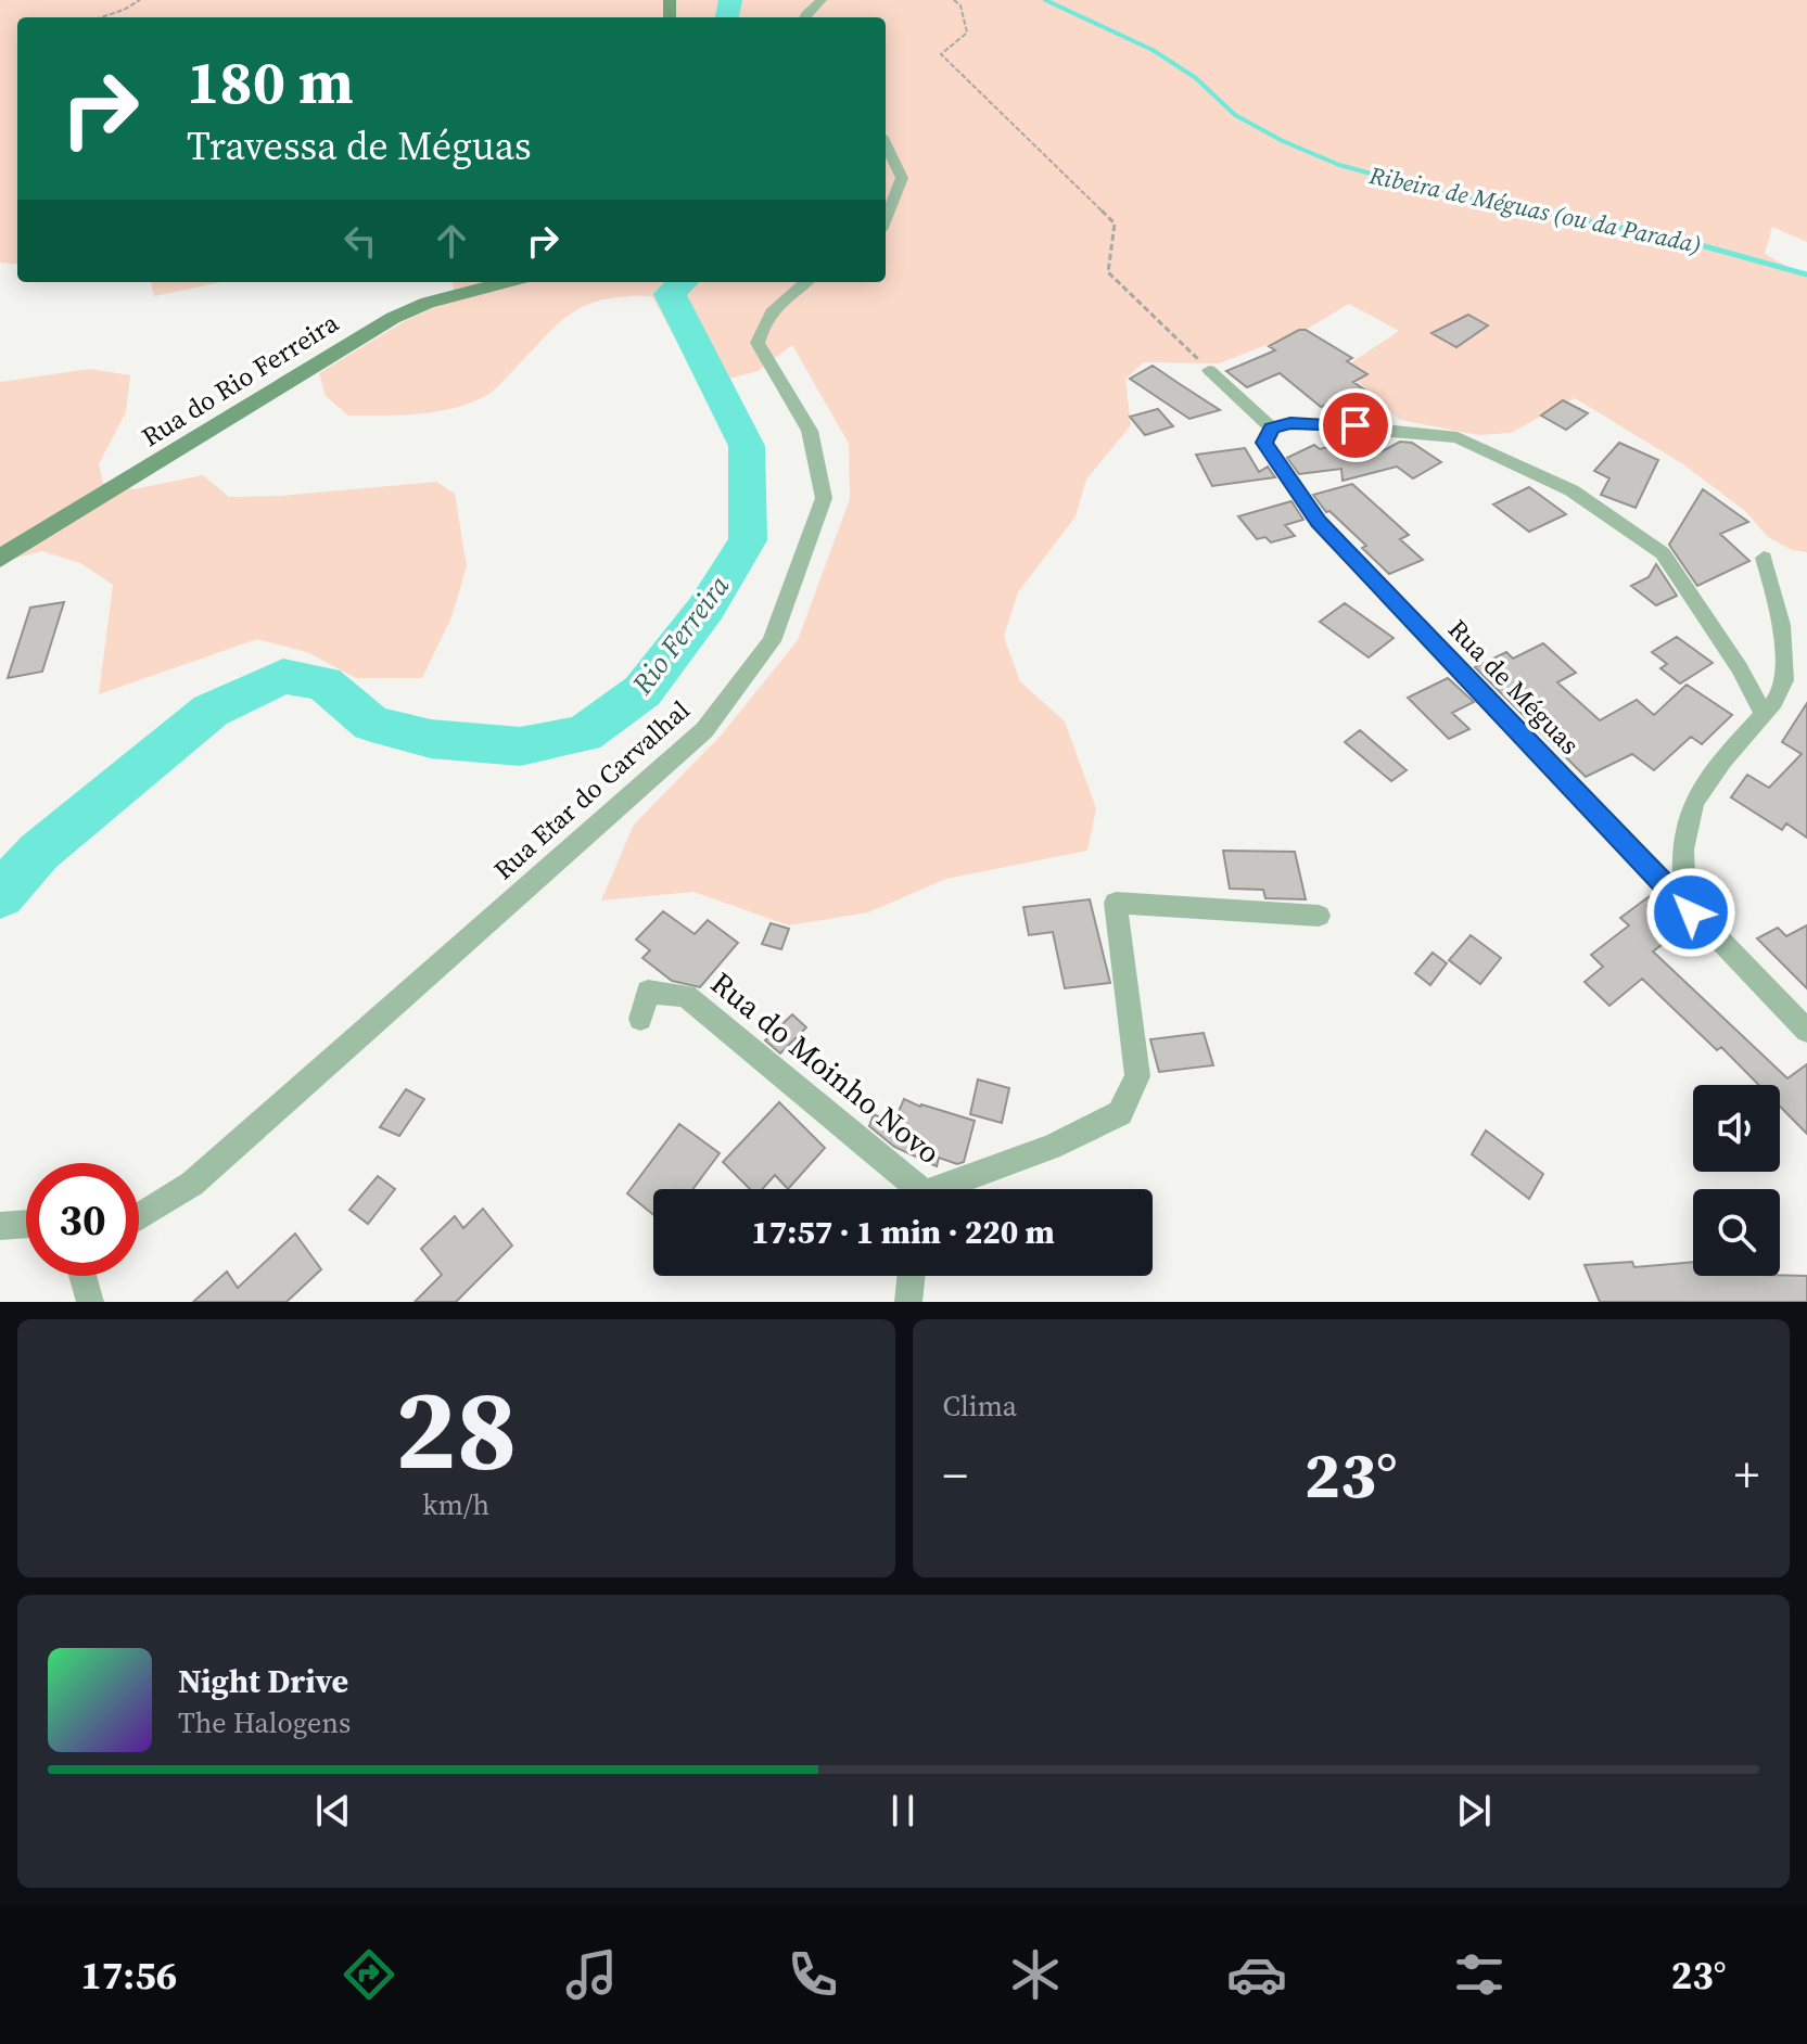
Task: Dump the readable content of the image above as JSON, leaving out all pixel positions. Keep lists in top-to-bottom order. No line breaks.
{"streets":{"street":["Rua do Rio Ferreira","Rua de Méguas","Rua Etar do Carvalhal","Rua do Moinho Novo"]},"water":["Ribeira de Méguas (ou da Parada)","Rio Ferreira"],"page":{"turn":["180 m","Travessa de Méguas"],"limit":"30","trip":"17:57 · 1 min · 220 m","tile":[["28","km/h"],"Clima"],"heat":["−","23°","+"],"song":["Night Drive","The Halogens"],"tabs":["17:56","23°"]}}
